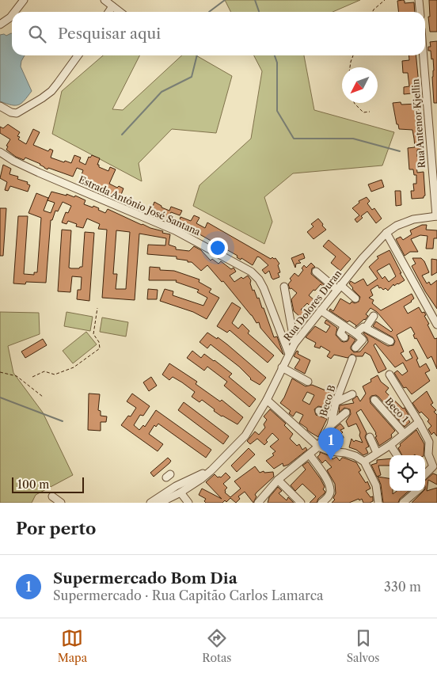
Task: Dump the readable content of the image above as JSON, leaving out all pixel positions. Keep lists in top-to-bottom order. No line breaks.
{"streets":{"street":["Rua Antenor Kjellin","Estrada Antônio José Santana","Rua Dolores Duran","Beco B","Beco 1"]},"crossings":[["Rua Antenor Kjellin","Rua Dolores Duran"],["Estrada Antônio José Santana","Rua Dolores Duran"]],"scale_bar":"100 m","north":"bottom left","page":{"search":"Pesquisar aqui","pins":"1","scale":"100 m","heading":"Por perto","list":[{"mark":"1","name":"Supermercado Bom Dia","note":"Supermercado · Rua Capitão Carlos Lamarca","value":"330 m"}],"nav":["Mapa","Rotas","Salvos"]}}
